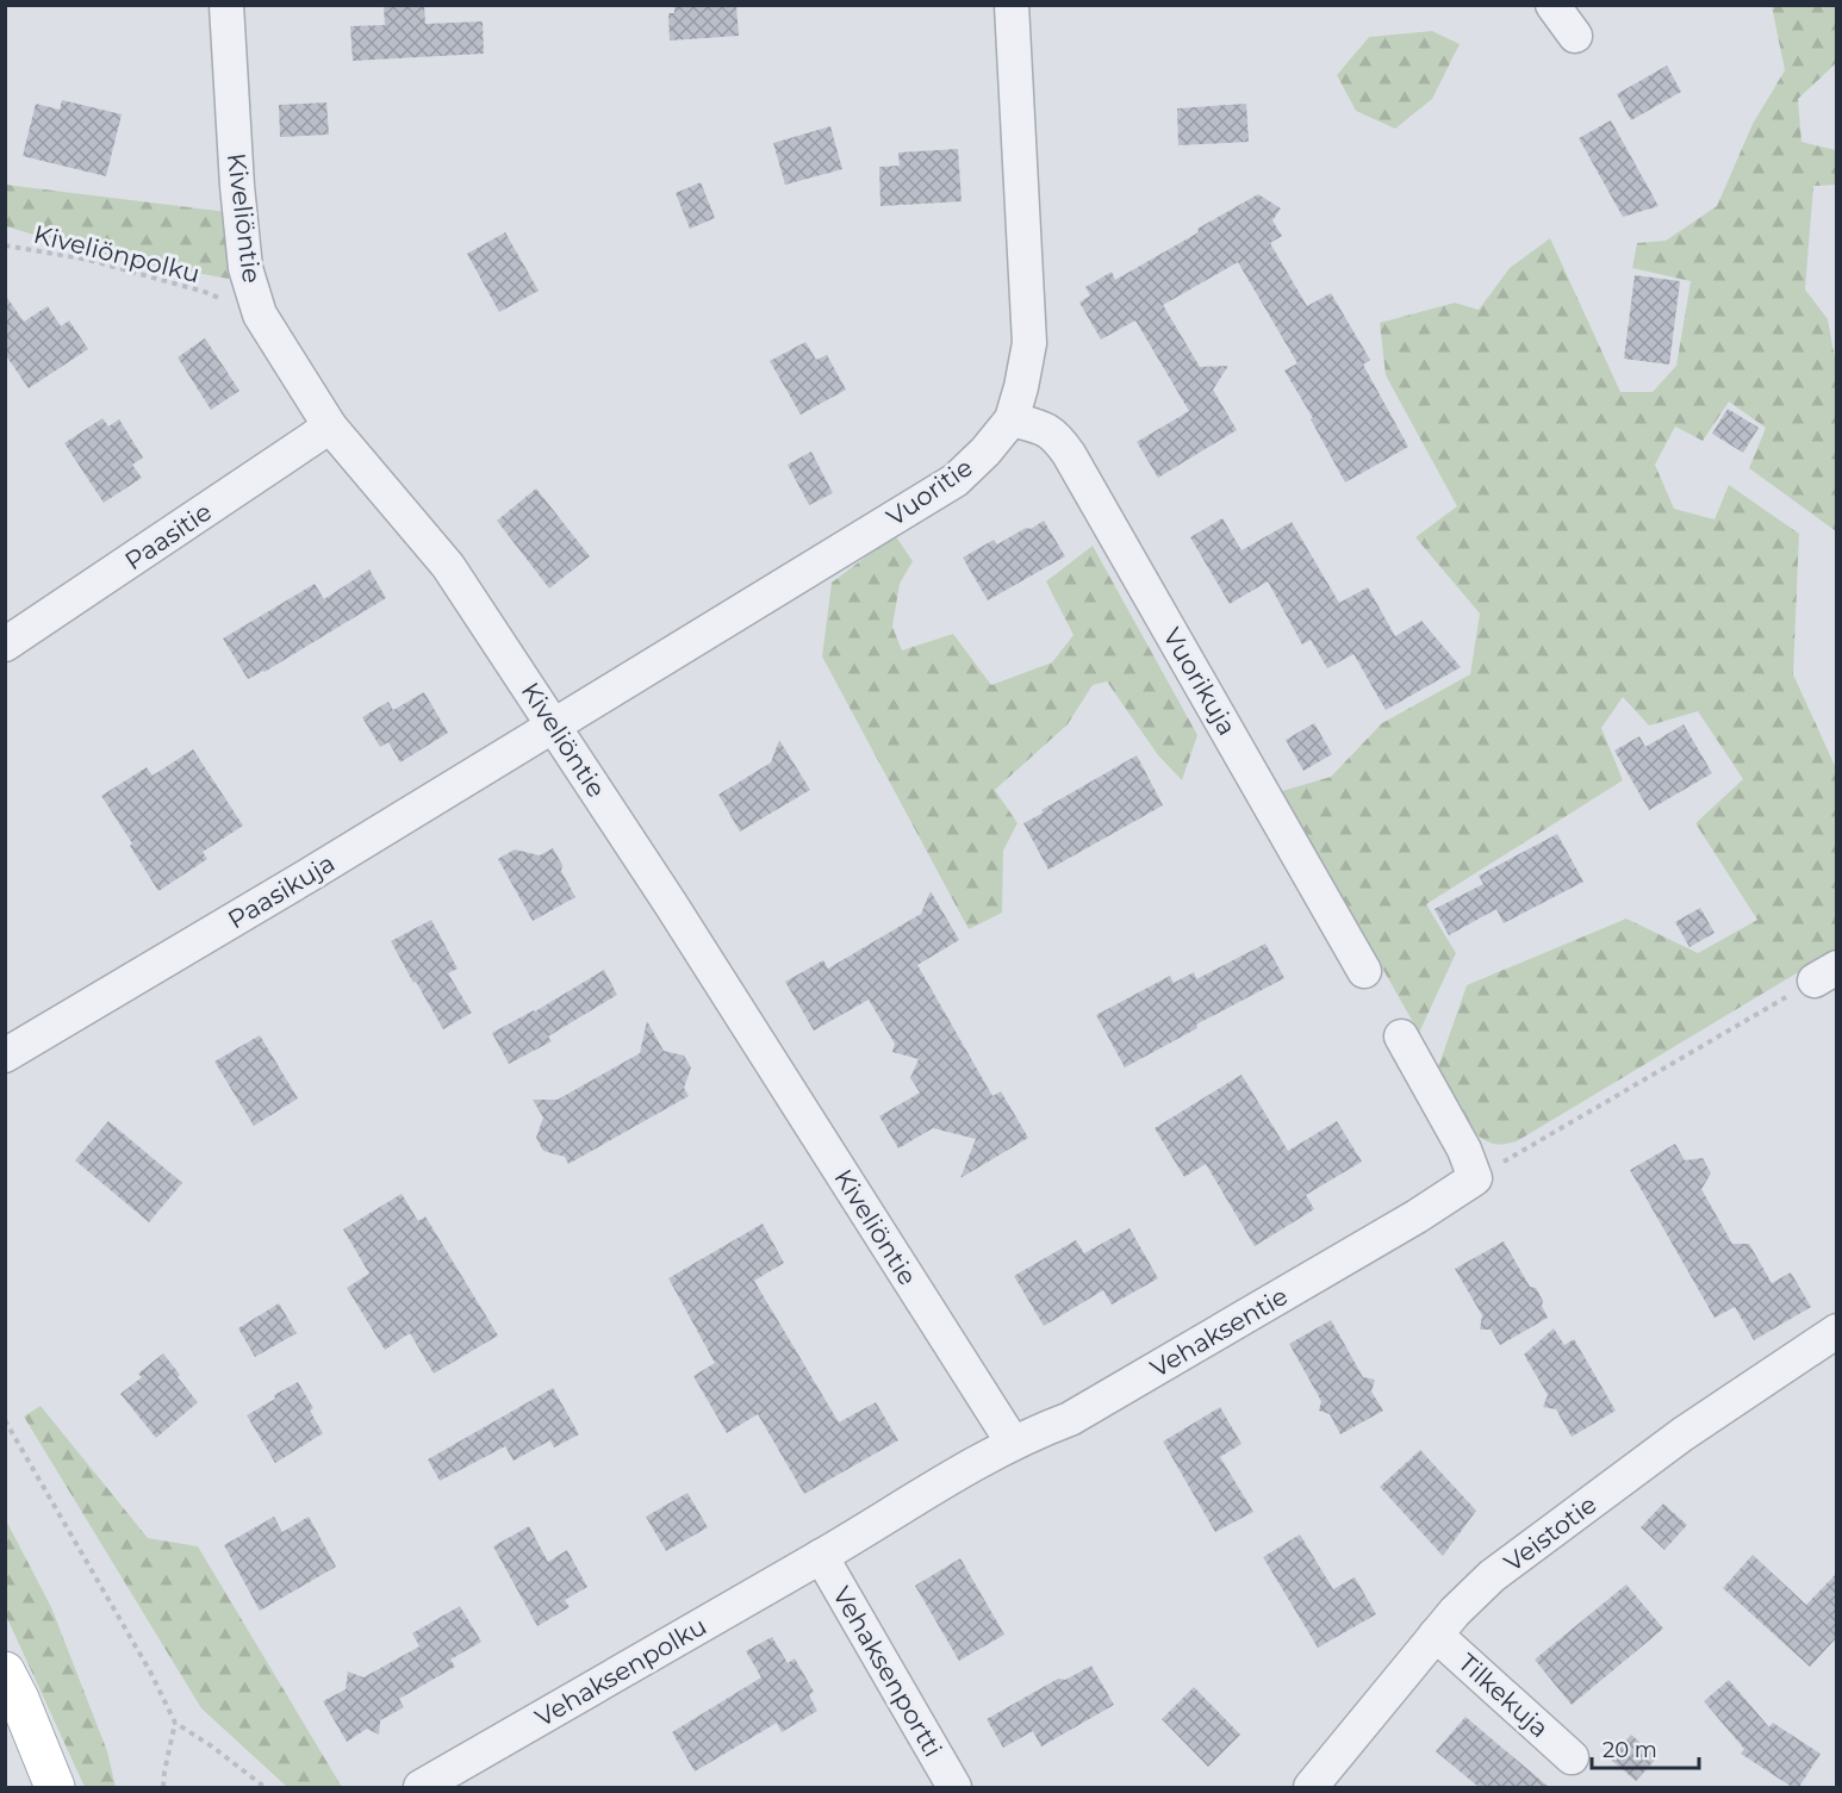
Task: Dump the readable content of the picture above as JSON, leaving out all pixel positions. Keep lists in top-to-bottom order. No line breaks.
{"streets":{"street":["Kiveliöntie","Vuoritie","Paasitie","Vuorikuja","Paasikuja","Vehaksentie","Veistotie","Vehaksenpolku","Vehaksenportti","Tilkekuja"],"path":["Kiveliönpolku"]},"crossings":[["Kiveliöntie","Kiveliönpolku"],["Kiveliöntie","Vuoritie"],["Kiveliöntie","Paasitie"],["Kiveliöntie","Paasikuja"],["Kiveliöntie","Vehaksentie"],["Vuoritie","Vuorikuja"],["Vuoritie","Paasikuja"],["Vehaksentie","Vehaksenpolku"],["Vehaksentie","Vehaksenportti"],["Veistotie","Tilkekuja"],["Vehaksenpolku","Vehaksenportti"]],"scale_bar":"20 m"}
